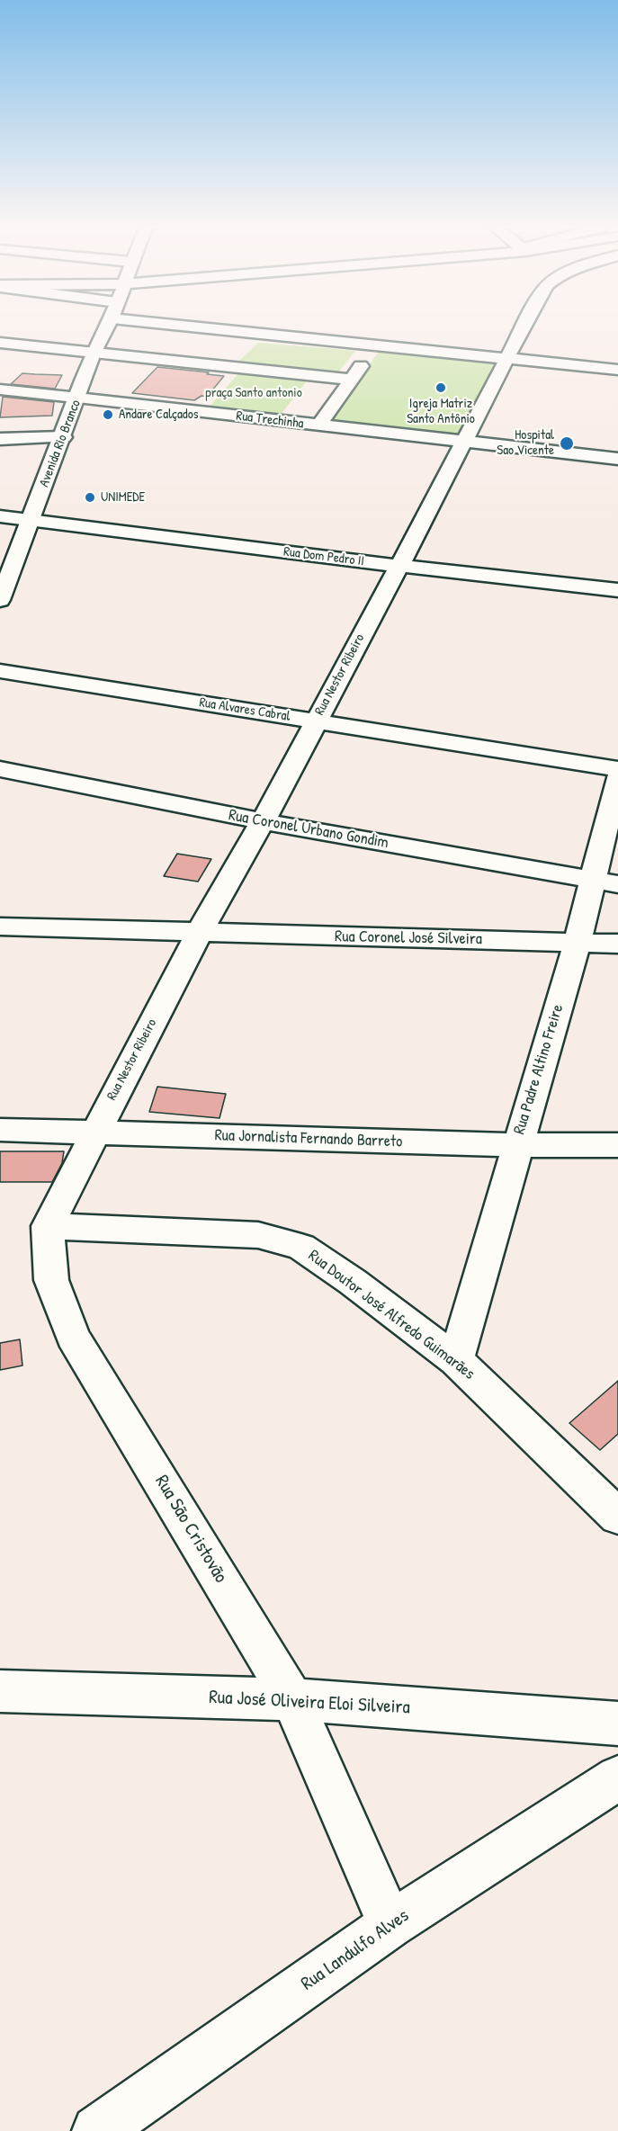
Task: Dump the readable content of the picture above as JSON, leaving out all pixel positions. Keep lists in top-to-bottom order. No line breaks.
{"streets":{"street":["Rua Trechinha","Avenida Rio Branco","Rua Dom Pedro II","Rua Nestor Ribeiro","Rua Alvares Cabral","Rua Coronel Urbano Gondim","Rua Coronel José Silveira","Rua Padre Altino Freire","Rua Jornalista Fernando Barreto","Rua Doutor José Alfredo Guimarães","Rua São Cristovão","Rua José Oliveira Eloi Silveira","Rua Landulfo Alves"]},"crossings":[["Rua Trechinha","Avenida Rio Branco"],["Rua Trechinha","Rua Nestor Ribeiro"],["Avenida Rio Branco","Rua Dom Pedro II"],["Rua Dom Pedro II","Rua Nestor Ribeiro"],["Rua Nestor Ribeiro","Rua Alvares Cabral"],["Rua Nestor Ribeiro","Rua Coronel Urbano Gondim"],["Rua Nestor Ribeiro","Rua Coronel José Silveira"],["Rua Nestor Ribeiro","Rua Jornalista Fernando Barreto"],["Rua Coronel Urbano Gondim","Rua Padre Altino Freire"],["Rua Coronel José Silveira","Rua Padre Altino Freire"],["Rua Padre Altino Freire","Rua Jornalista Fernando Barreto"],["Rua Padre Altino Freire","Rua Doutor José Alfredo Guimarães"],["Rua Doutor José Alfredo Guimarães","Rua São Cristovão"],["Rua São Cristovão","Rua José Oliveira Eloi Silveira"],["Rua São Cristovão","Rua Landulfo Alves"]],"parks":["praça Santo antonio"],"places":["Igreja Matriz Santo Antônio","Andare Calçados","Hospital Sao Vicente","UNIMEDE"]}
